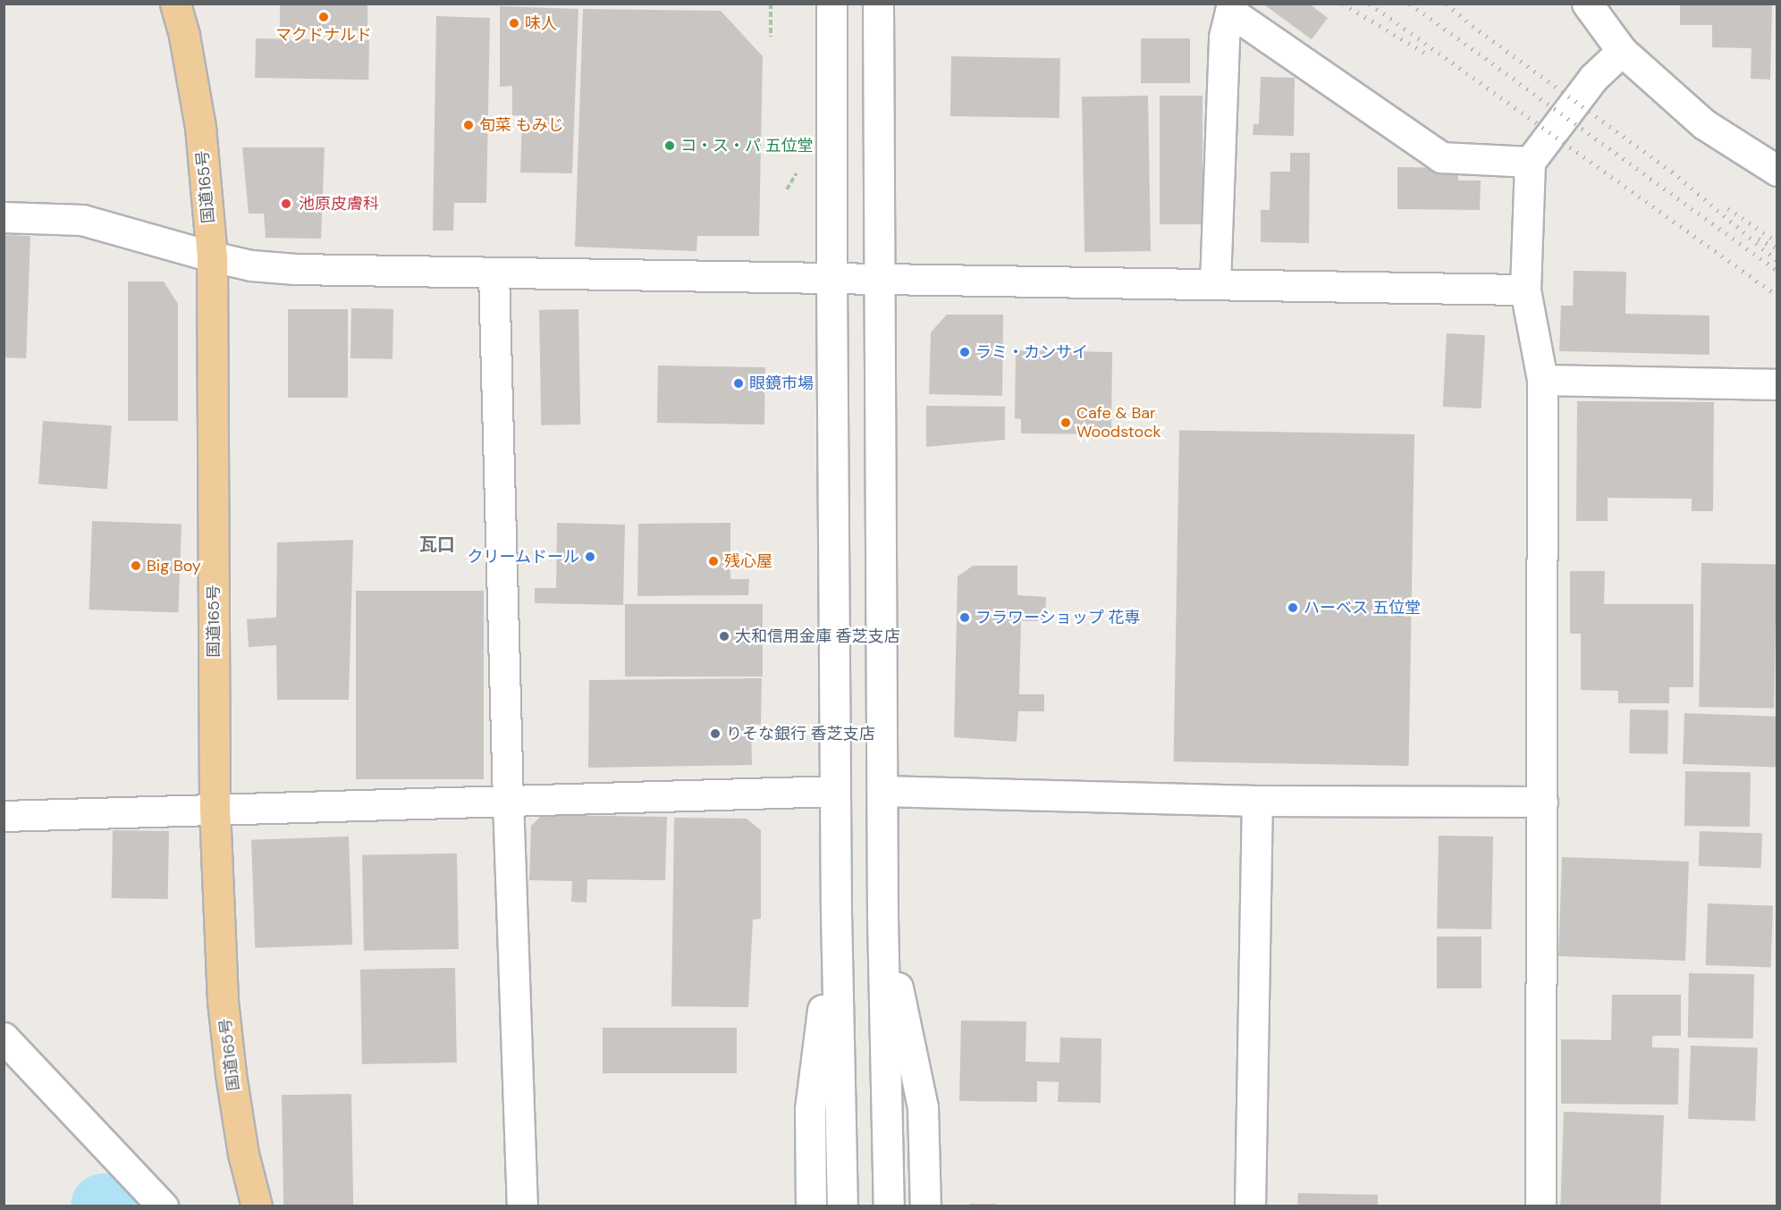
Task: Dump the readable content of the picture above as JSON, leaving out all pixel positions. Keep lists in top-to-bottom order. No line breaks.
{"streets":{"highway":["国道165号"]},"districts":["瓦口"],"places":["マクドナルド","味人","旬菜 もみじ","コ・ス・パ 五位堂","池原皮膚科","ラミ・カンサイ","眼鏡市場","Cafe & Bar Woodstock","クリームドール","残心屋","Big Boy","ハーベス 五位堂","フラワーショップ 花専","大和信用金庫 香芝支店","りそな銀行 香芝支店"]}
